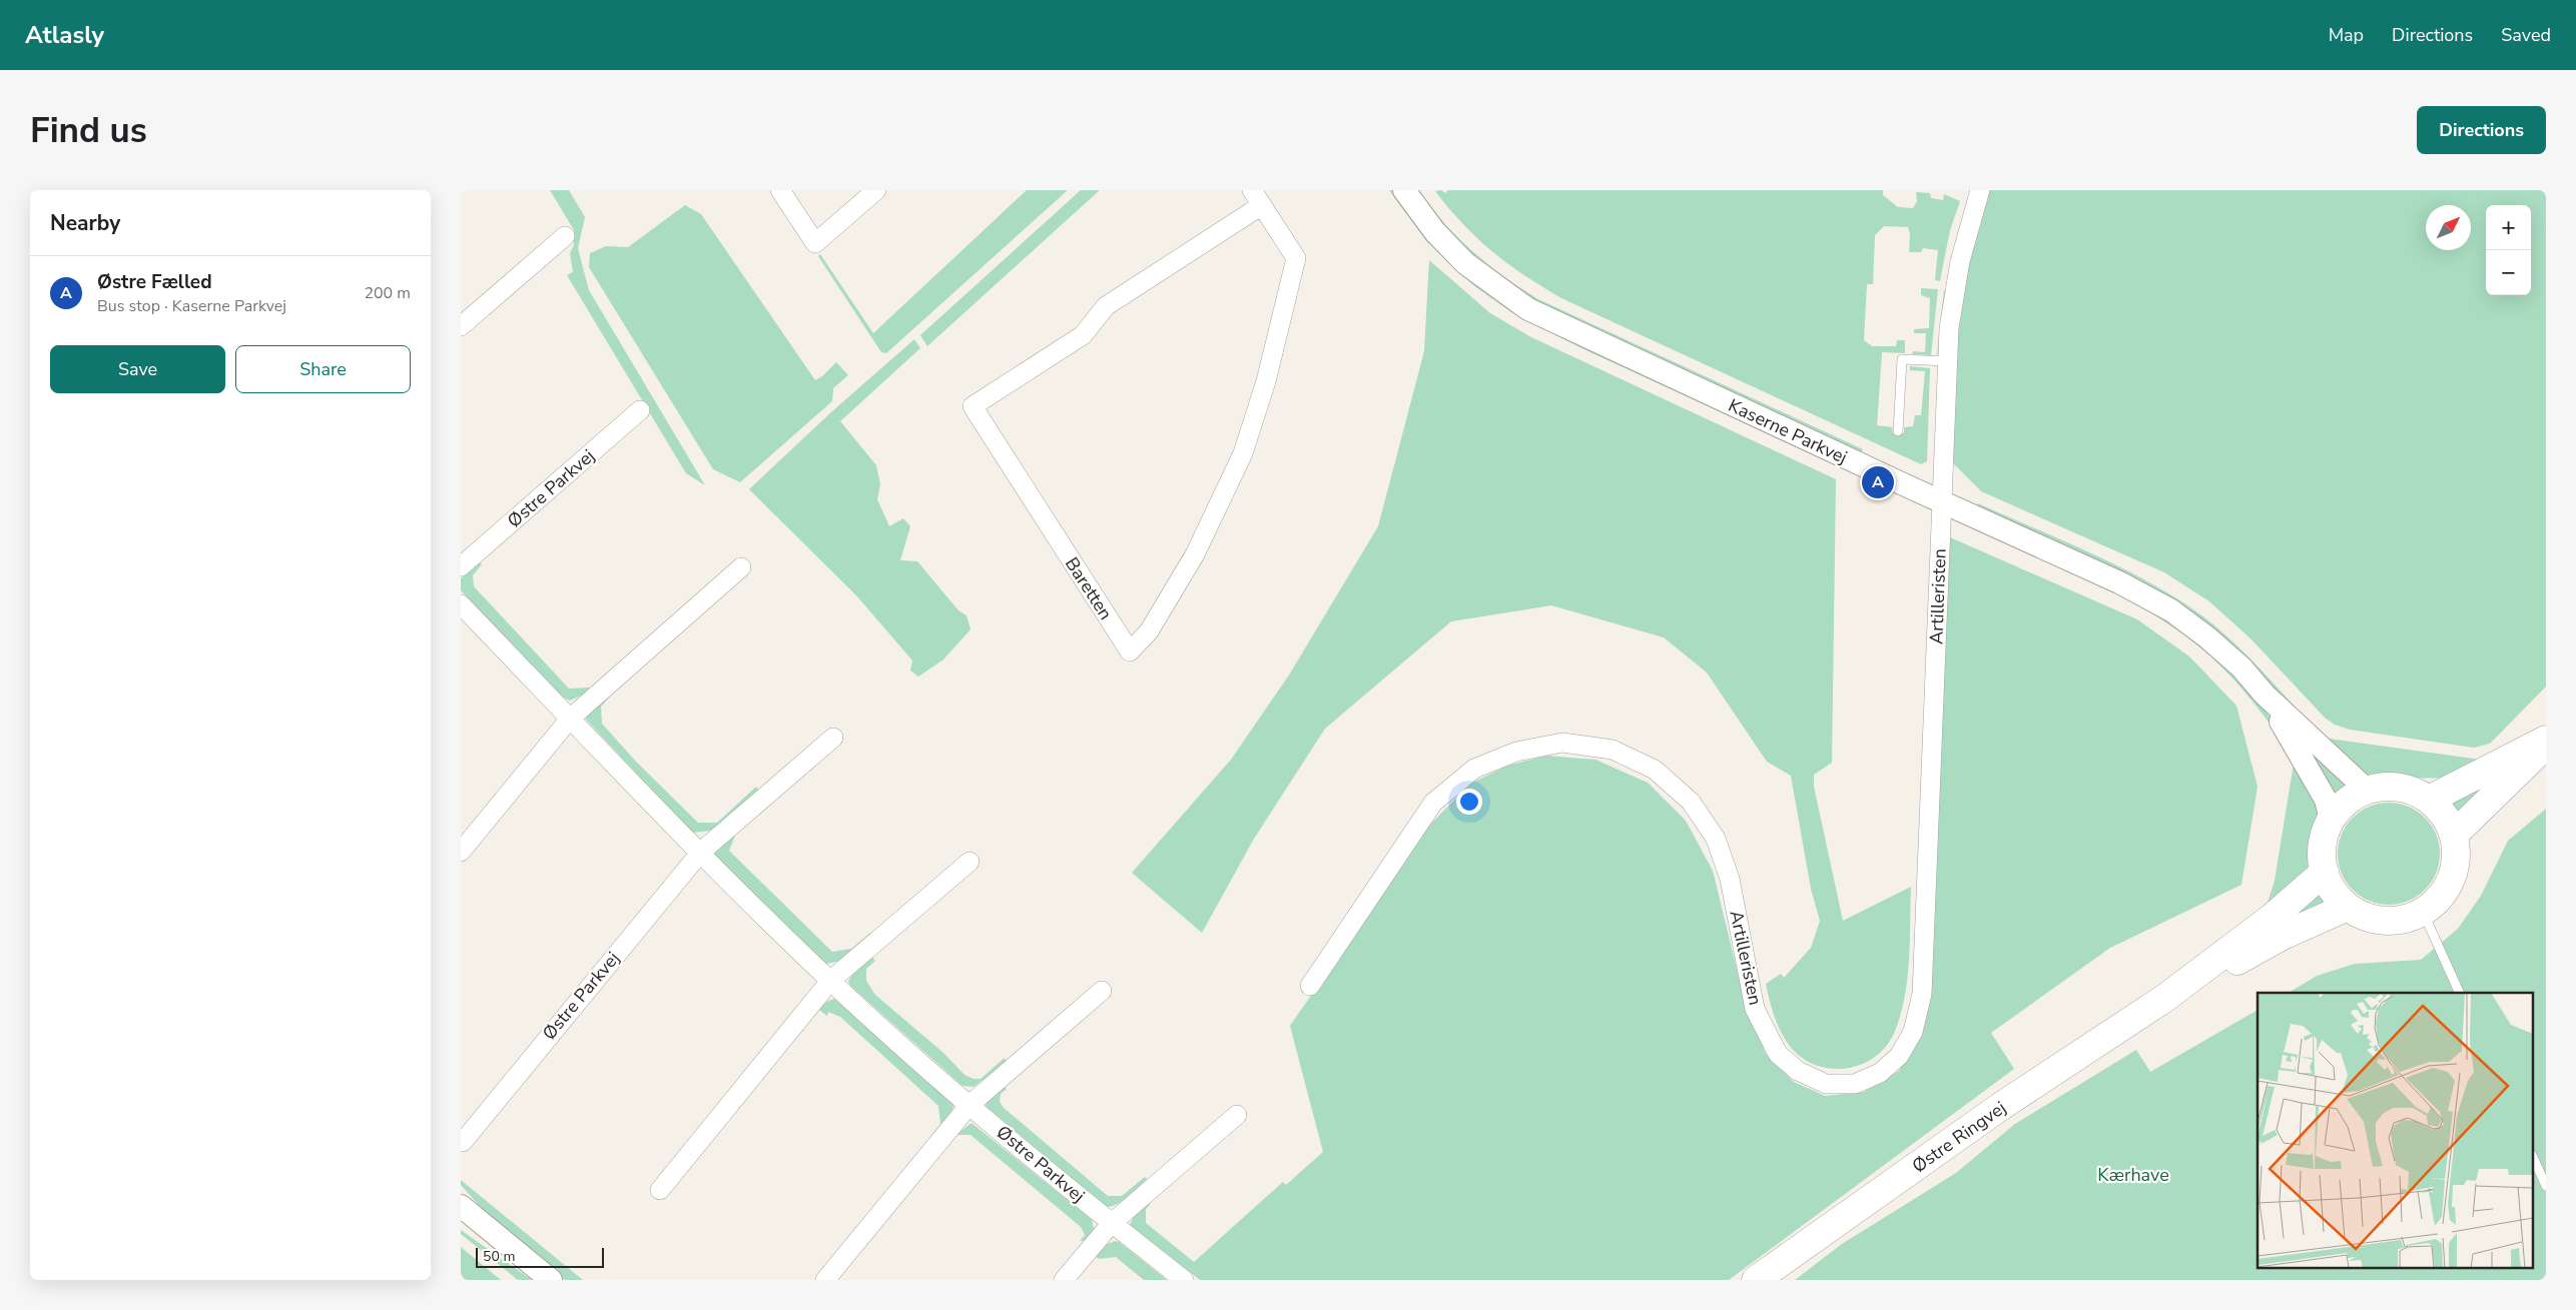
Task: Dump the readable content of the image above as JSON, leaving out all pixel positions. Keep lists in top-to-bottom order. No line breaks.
{"streets":{"main road":["Østre Ringvej"],"street":["Kaserne Parkvej","Østre Parkvej","Baretten","Artilleristen"]},"crossings":[["Kaserne Parkvej","Artilleristen"],["Kaserne Parkvej","Østre Ringvej"]],"parks":["Kærhave"],"scale_bar":"50 m","north":"top right","page":{"header":"Atlasly","nav":["Map","Directions","Saved"],"buttons":["Directions",["Save","Share"]],"title":"Find us","heading":"Nearby","map_buttons":["+","−"],"list":[{"mark":"A","name":"Østre Fælled","note":"Bus stop · Kaserne Parkvej","value":"200 m"}],"pins":"A","scale":"50 m"}}
